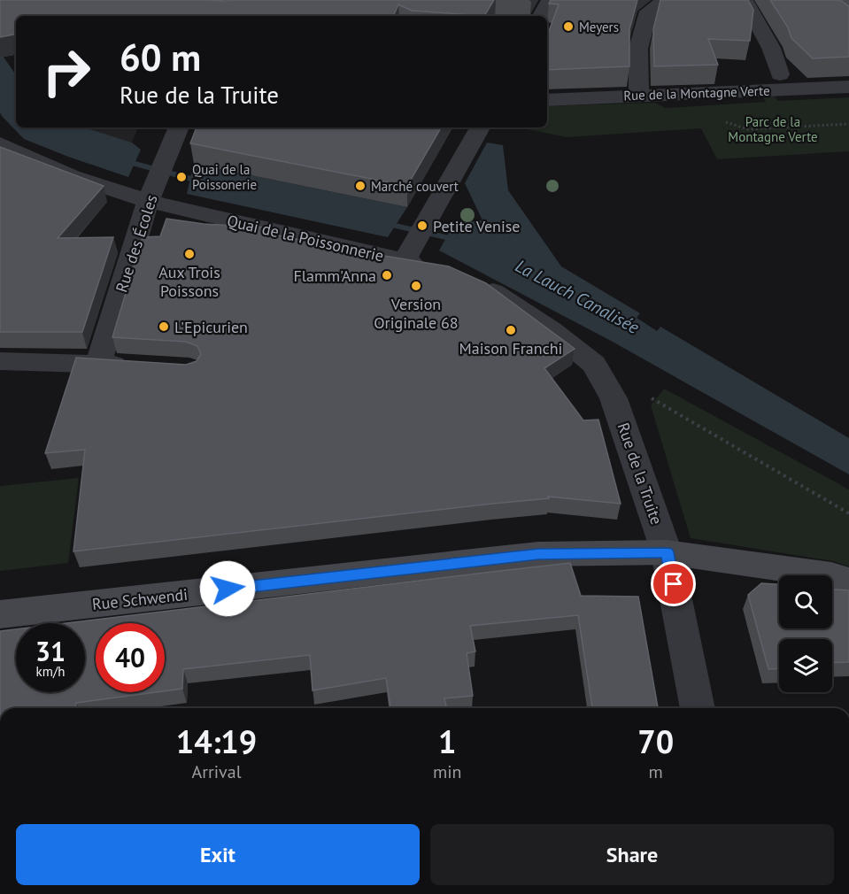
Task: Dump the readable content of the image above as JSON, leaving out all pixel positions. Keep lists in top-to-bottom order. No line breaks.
{"streets":{"street":["Rue de la Montagne Verte","Quai de la Poissonnerie","Rue des Écoles","Rue de la Truite","Rue Schwendi"]},"crossings":[["Quai de la Poissonnerie","Rue des Écoles"],["Rue de la Truite","Rue Schwendi"]],"water":["La Lauch Canalisée"],"parks":["Parc de la Montagne Verte"],"places":["Meyers","Quai de la Poissonerie","Marché couvert","Petite Venise","Aux Trois Poissons","Flamm'Anna","Version Originale 68","L'Epicurien","Maison Franchi"],"page":{"turn":["60 m","Rue de la Truite"],"speed":"31 km/h","limit":"40","eta":["14:19","Arrival","1","min","70","m"],"buttons":["Exit","Share"]}}
